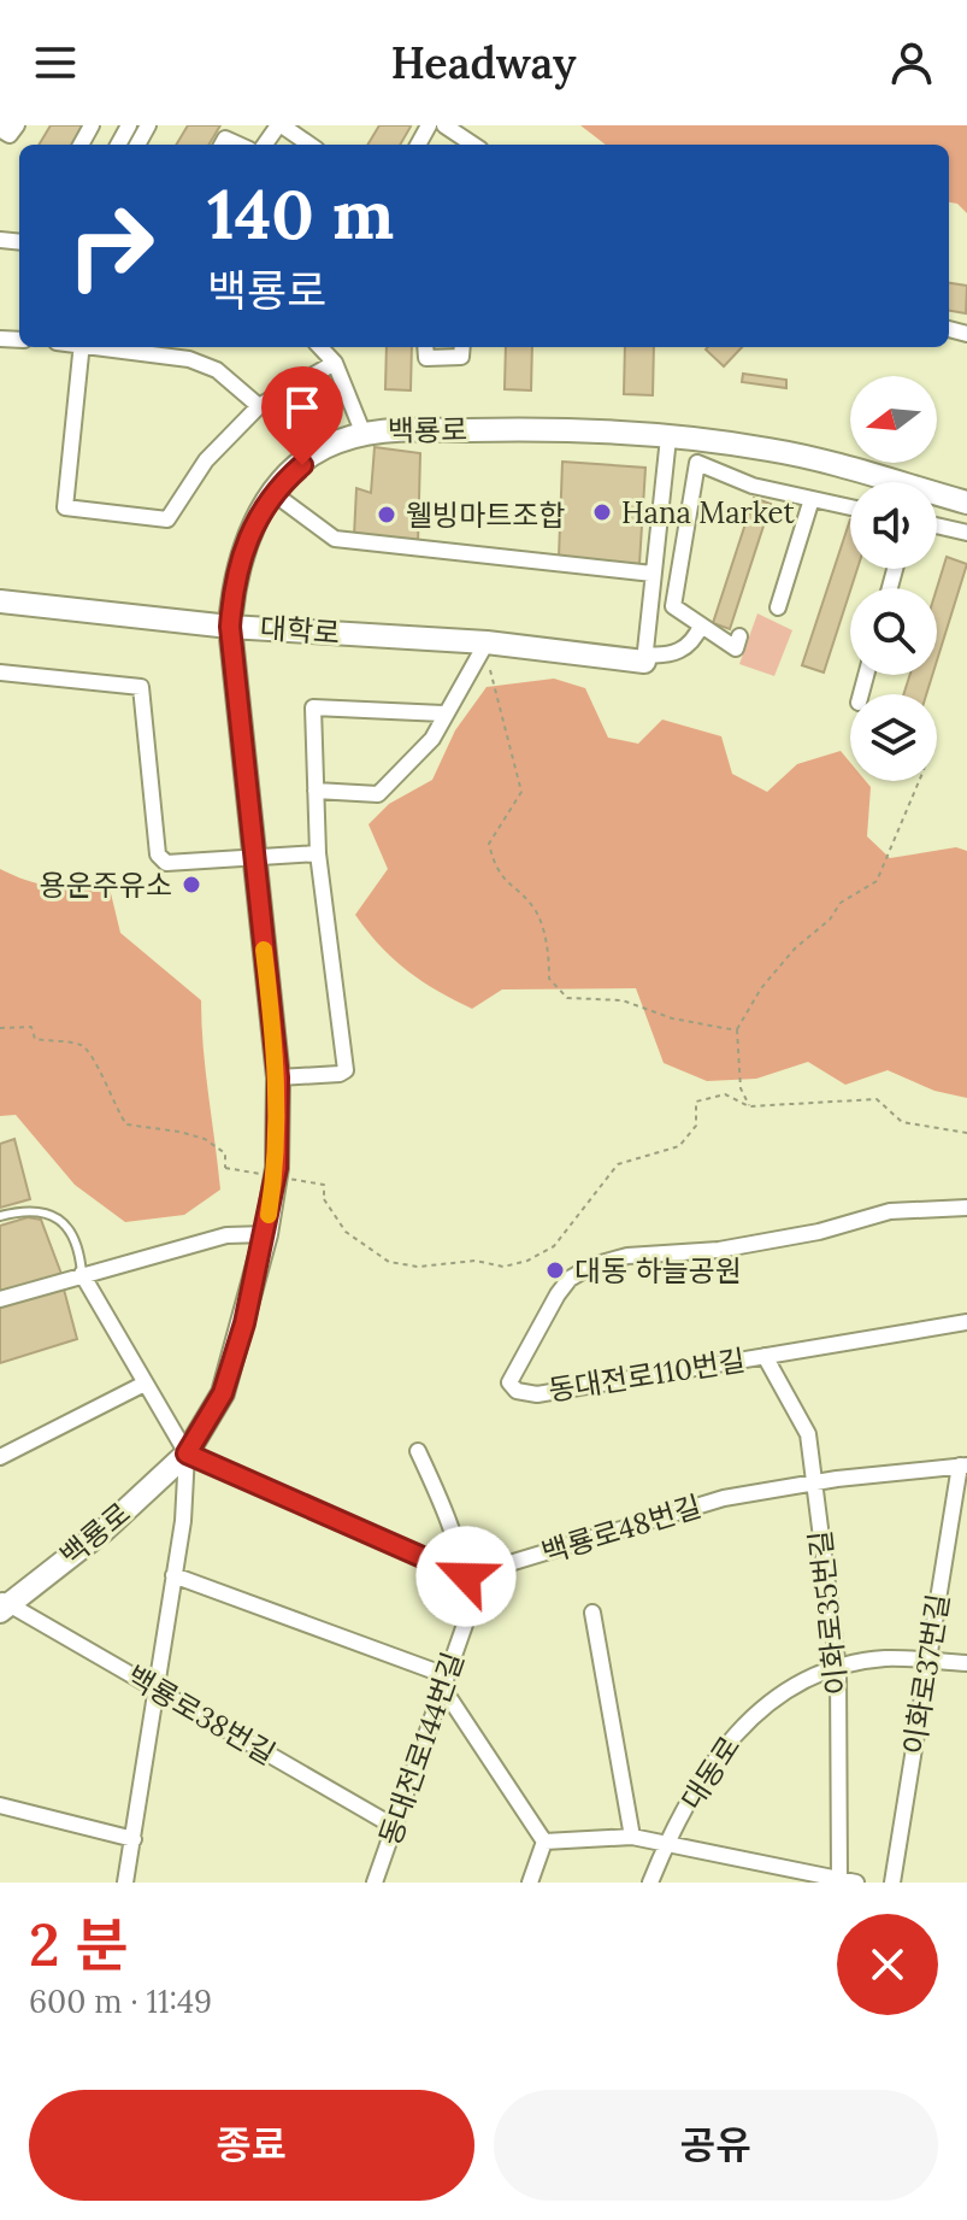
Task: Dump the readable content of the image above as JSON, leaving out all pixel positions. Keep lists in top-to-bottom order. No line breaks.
{"streets":{"main road":["백룡로","대학로"],"street":["동대전로110번길","백룡로48번길","이화로35번길","이화로37번길","백룡로38번길","동대전로144번길","대동로"]},"crossings":[["백룡로","대학로"],["백룡로","백룡로38번길"],["동대전로110번길","이화로35번길"],["백룡로48번길","이화로35번길"],["백룡로48번길","이화로37번길"],["백룡로48번길","동대전로144번길"],["이화로35번길","대동로"],["이화로37번길","대동로"],["백룡로38번길","동대전로144번길"]],"places":["Hana Market","웰빙마트조합","용운주유소","대동 하늘공원"],"north":"left","page":{"header":"Headway","turn":["140 m","백룡로"],"heading":["2 분","600 m · 11:49"],"buttons":["종료","공유"]}}
